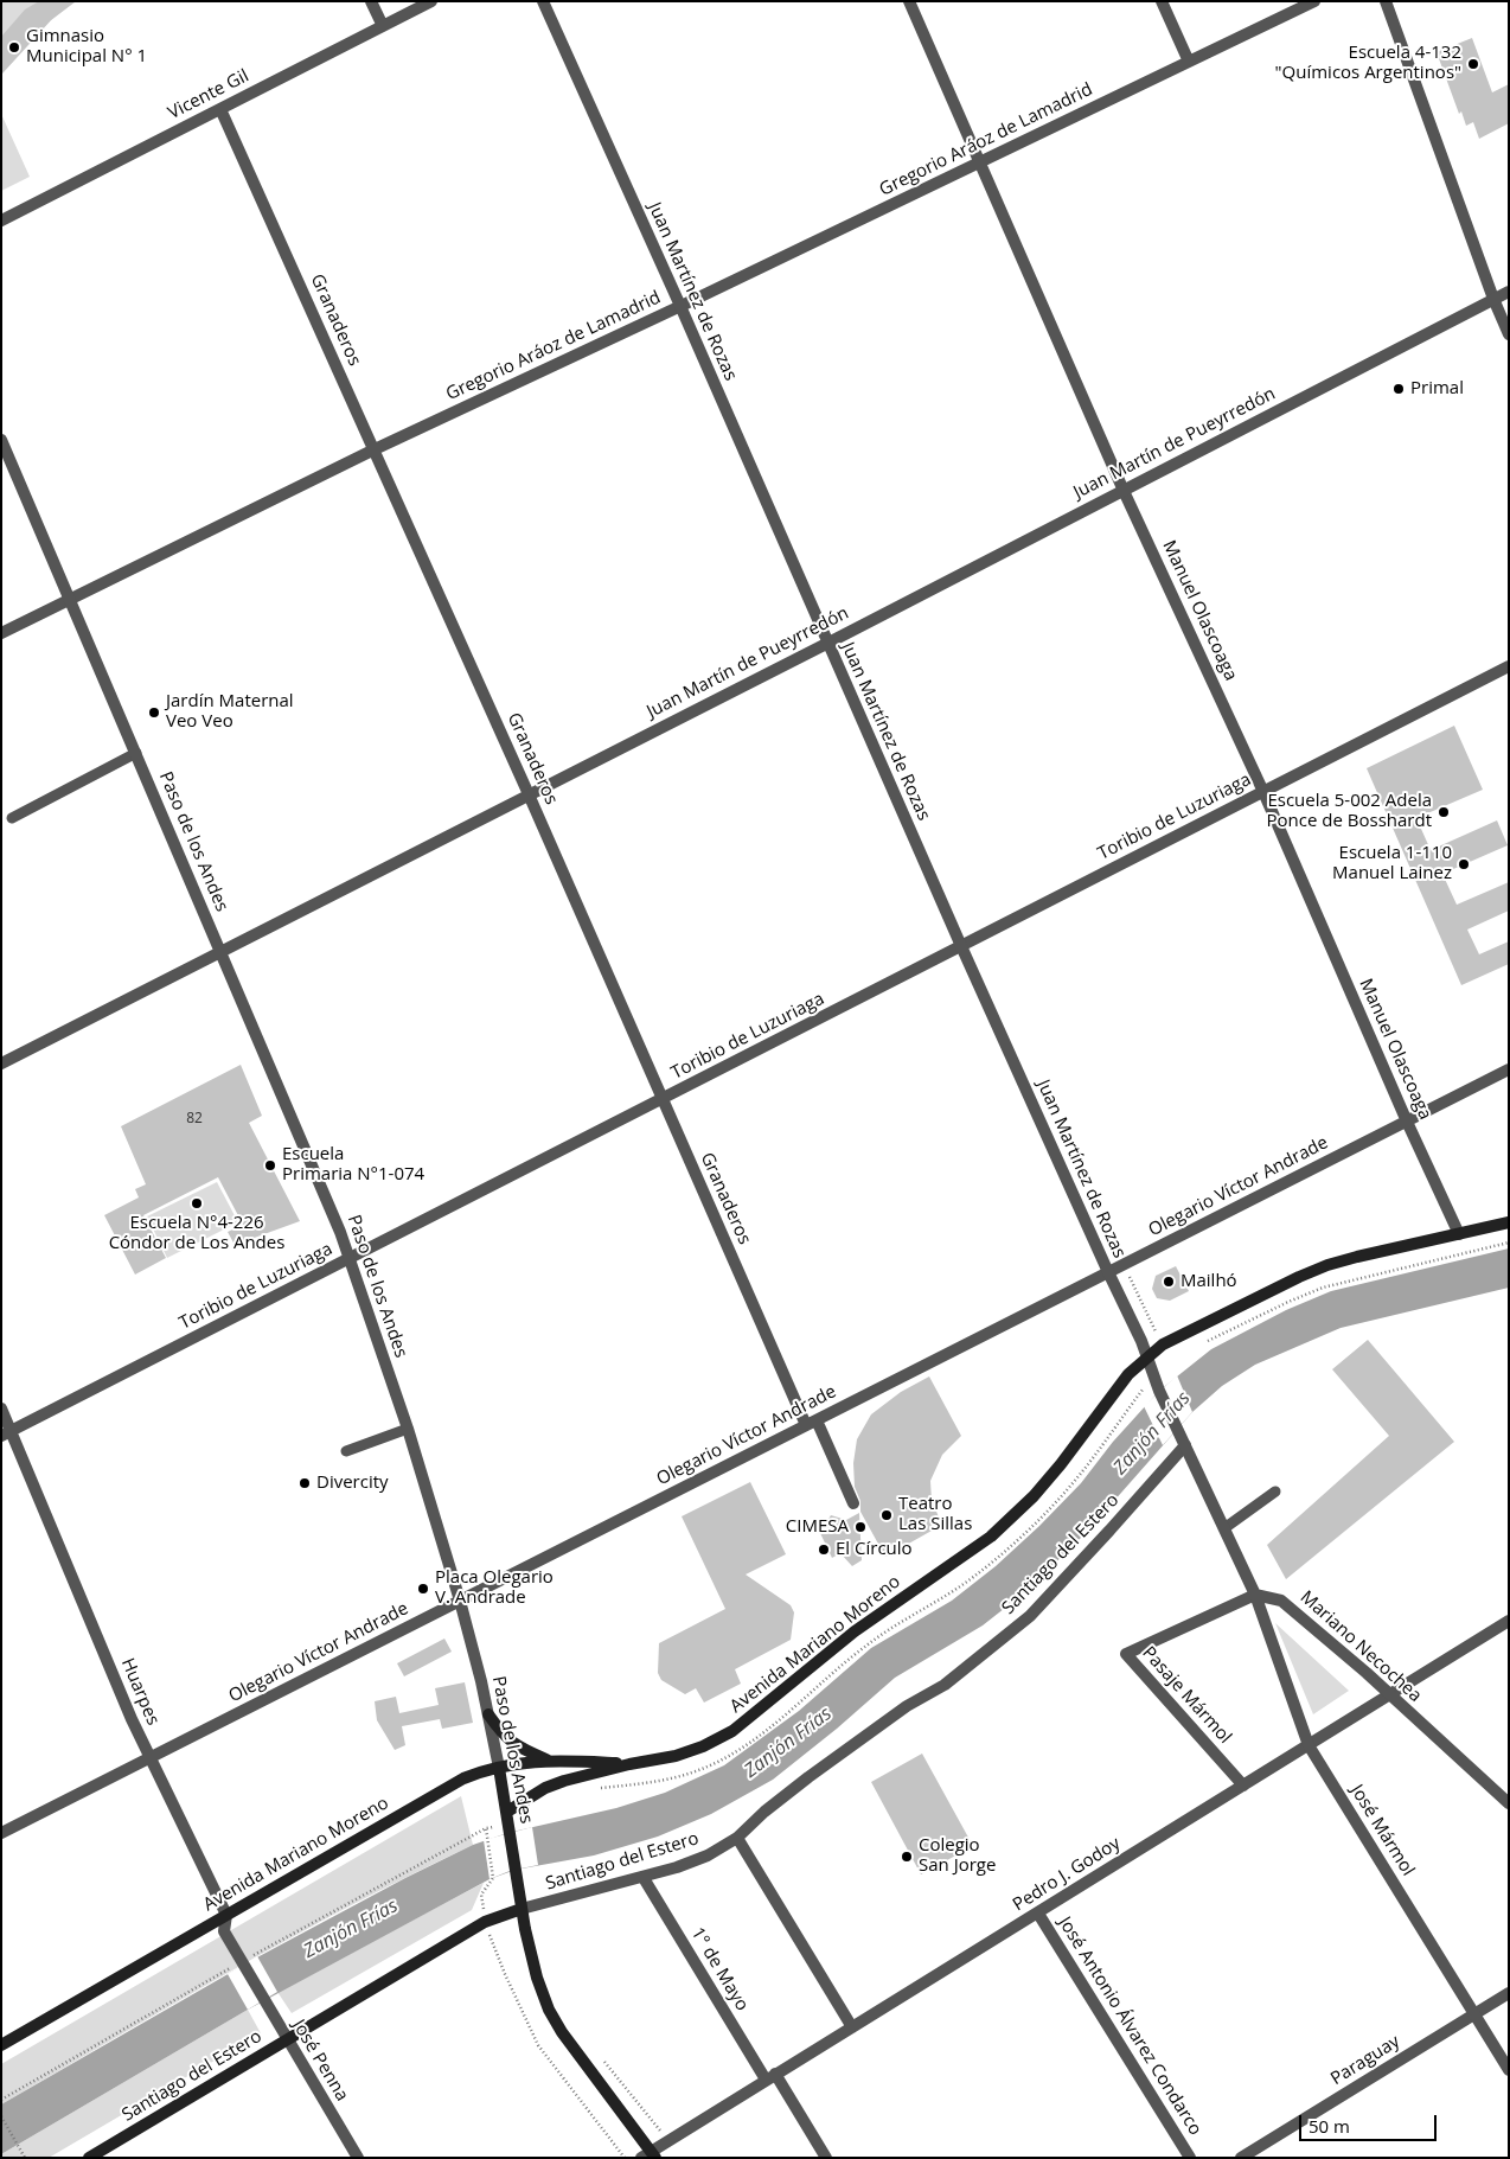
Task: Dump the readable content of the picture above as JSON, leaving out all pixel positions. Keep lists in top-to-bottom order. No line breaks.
{"streets":{"main road":["Paso de los Andes","Santiago del Estero","Avenida Mariano Moreno"],"street":["Vicente Gil","Gregorio Aráoz de Lamadrid","Juan Martínez de Rozas","Granaderos","Juan Martín de Pueyrredón","Manuel Olascoaga","Toribio de Luzuriaga","Olegario Víctor Andrade","Mariano Necochea","Huarpes","Pasaje Mármol","José Mármol","Pedro J. Godoy","1° de Mayo","José Antonio Álvarez Condarco","José Penna","Paraguay"]},"crossings":[["Vicente Gil","Granaderos"],["Gregorio Aráoz de Lamadrid","Juan Martínez de Rozas"],["Gregorio Aráoz de Lamadrid","Granaderos"],["Gregorio Aráoz de Lamadrid","Manuel Olascoaga"],["Gregorio Aráoz de Lamadrid","Paso de los Andes"],["Juan Martínez de Rozas","Juan Martín de Pueyrredón"],["Juan Martínez de Rozas","Toribio de Luzuriaga"],["Juan Martínez de Rozas","Olegario Víctor Andrade"],["Juan Martínez de Rozas","Santiago del Estero"],["Juan Martínez de Rozas","Avenida Mariano Moreno"],["Granaderos","Juan Martín de Pueyrredón"],["Granaderos","Toribio de Luzuriaga"],["Granaderos","Olegario Víctor Andrade"],["Juan Martín de Pueyrredón","Manuel Olascoaga"],["Juan Martín de Pueyrredón","Paso de los Andes"],["Manuel Olascoaga","Toribio de Luzuriaga"],["Manuel Olascoaga","Olegario Víctor Andrade"],["Manuel Olascoaga","Avenida Mariano Moreno"],["Toribio de Luzuriaga","Paso de los Andes"],["Toribio de Luzuriaga","Huarpes"],["Paso de los Andes","Olegario Víctor Andrade"],["Paso de los Andes","Santiago del Estero"],["Paso de los Andes","Avenida Mariano Moreno"],["Paso de los Andes","Pedro J. Godoy"],["Olegario Víctor Andrade","Huarpes"],["Santiago del Estero","1° de Mayo"],["Santiago del Estero","José Penna"],["Avenida Mariano Moreno","Huarpes"],["Mariano Necochea","Pasaje Mármol"],["Mariano Necochea","José Mármol"],["Mariano Necochea","Pedro J. Godoy"],["Huarpes","José Penna"],["Pasaje Mármol","José Mármol"],["Pasaje Mármol","Pedro J. Godoy"],["José Mármol","Pedro J. Godoy"],["José Mármol","Paraguay"],["Pedro J. Godoy","1° de Mayo"],["Pedro J. Godoy","José Antonio Álvarez Condarco"]],"water":["Zanjón Frías"],"places":["Gimnasio Municipal N° 1","Escuela 4-132 \"Químicos Argentinos\"","Primal","Jardín Maternal Veo Veo","Escuela 5-002 Adela Ponce de Bosshardt","Escuela 1-110 Manuel Lainez","Escuela Primaria N°1-074","Escuela N°4-226 Cóndor de Los Andes","Mailhó","Divercity","Teatro Las Sillas","CIMESA","El Círculo","Placa Olegario V. Andrade","Colegio San Jorge"],"house_numbers":["82"],"scale_bar":"50 m"}
